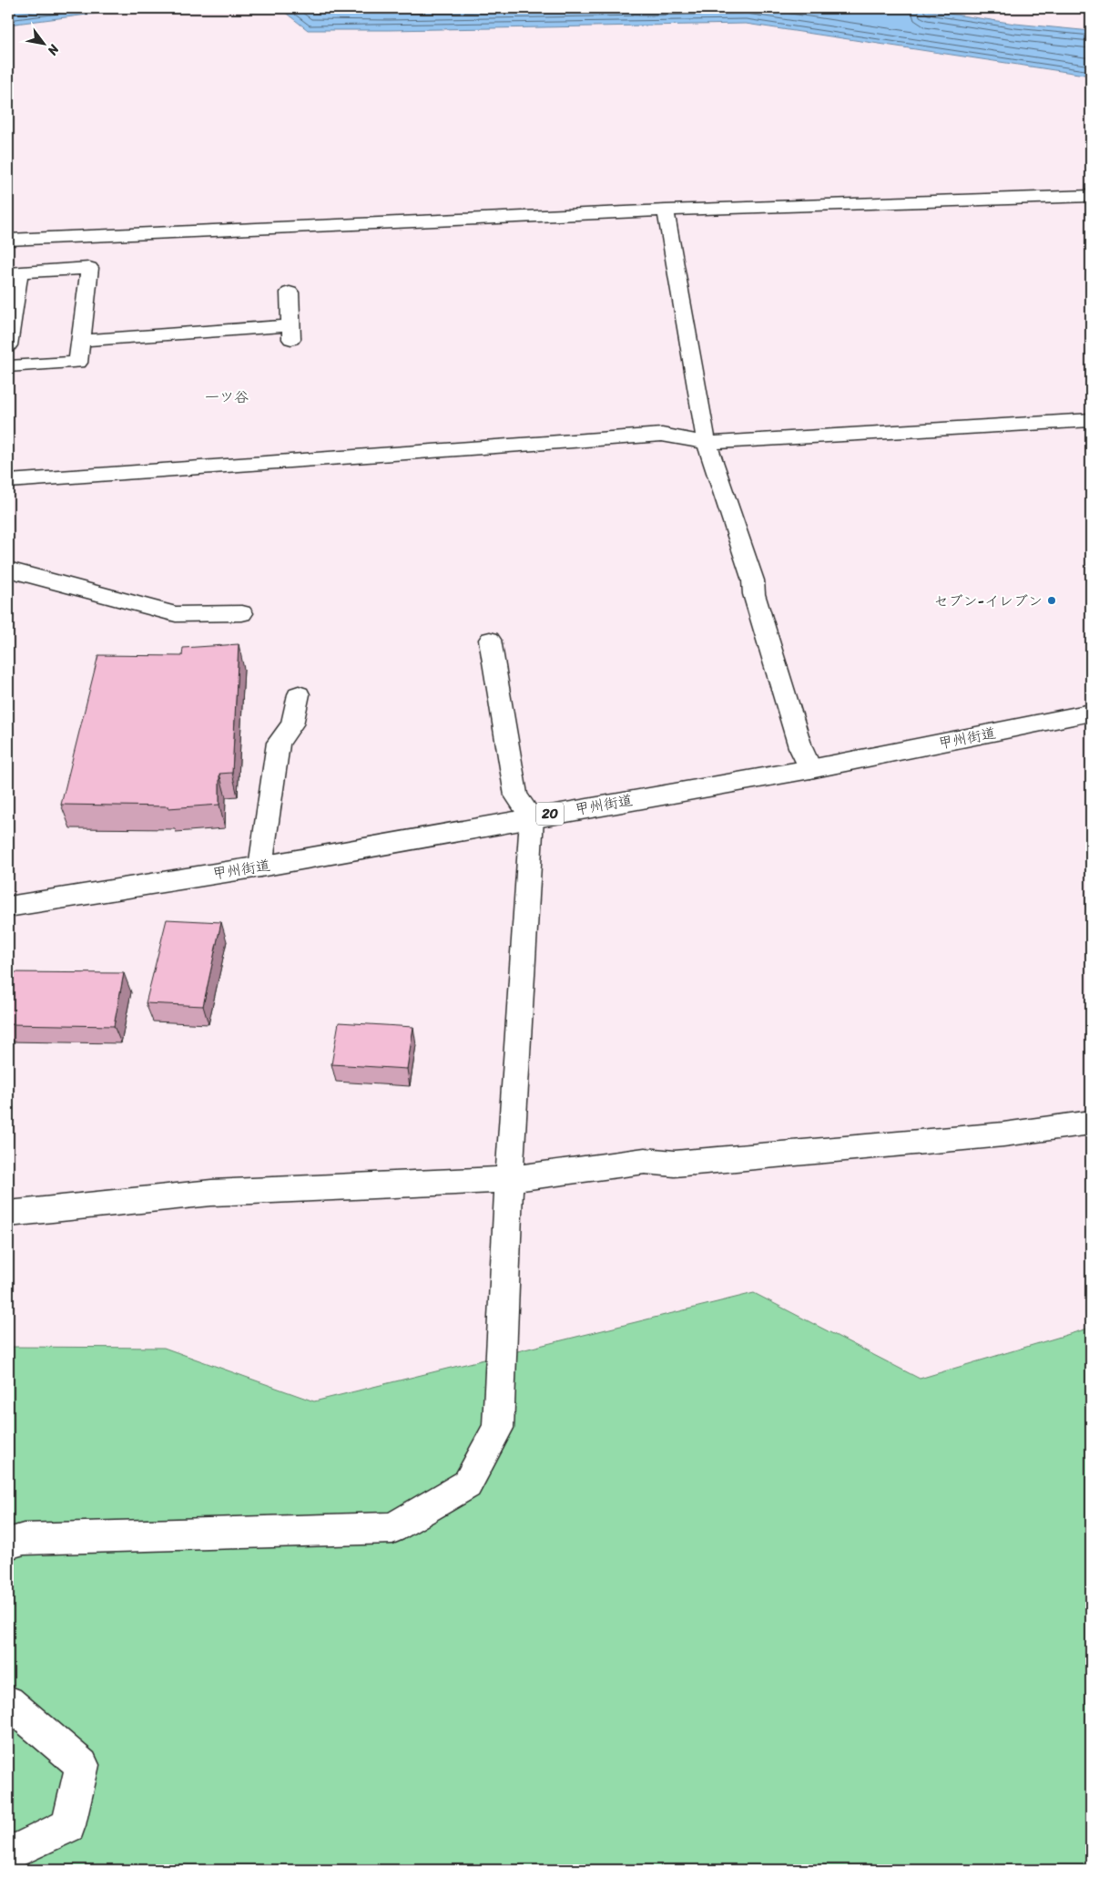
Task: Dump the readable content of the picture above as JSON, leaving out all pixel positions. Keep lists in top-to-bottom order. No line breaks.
{"streets":{"main road":["甲州街道","20"]},"districts":["一ツ谷"],"places":["セブン-イレブン"],"north":"bottom right"}
